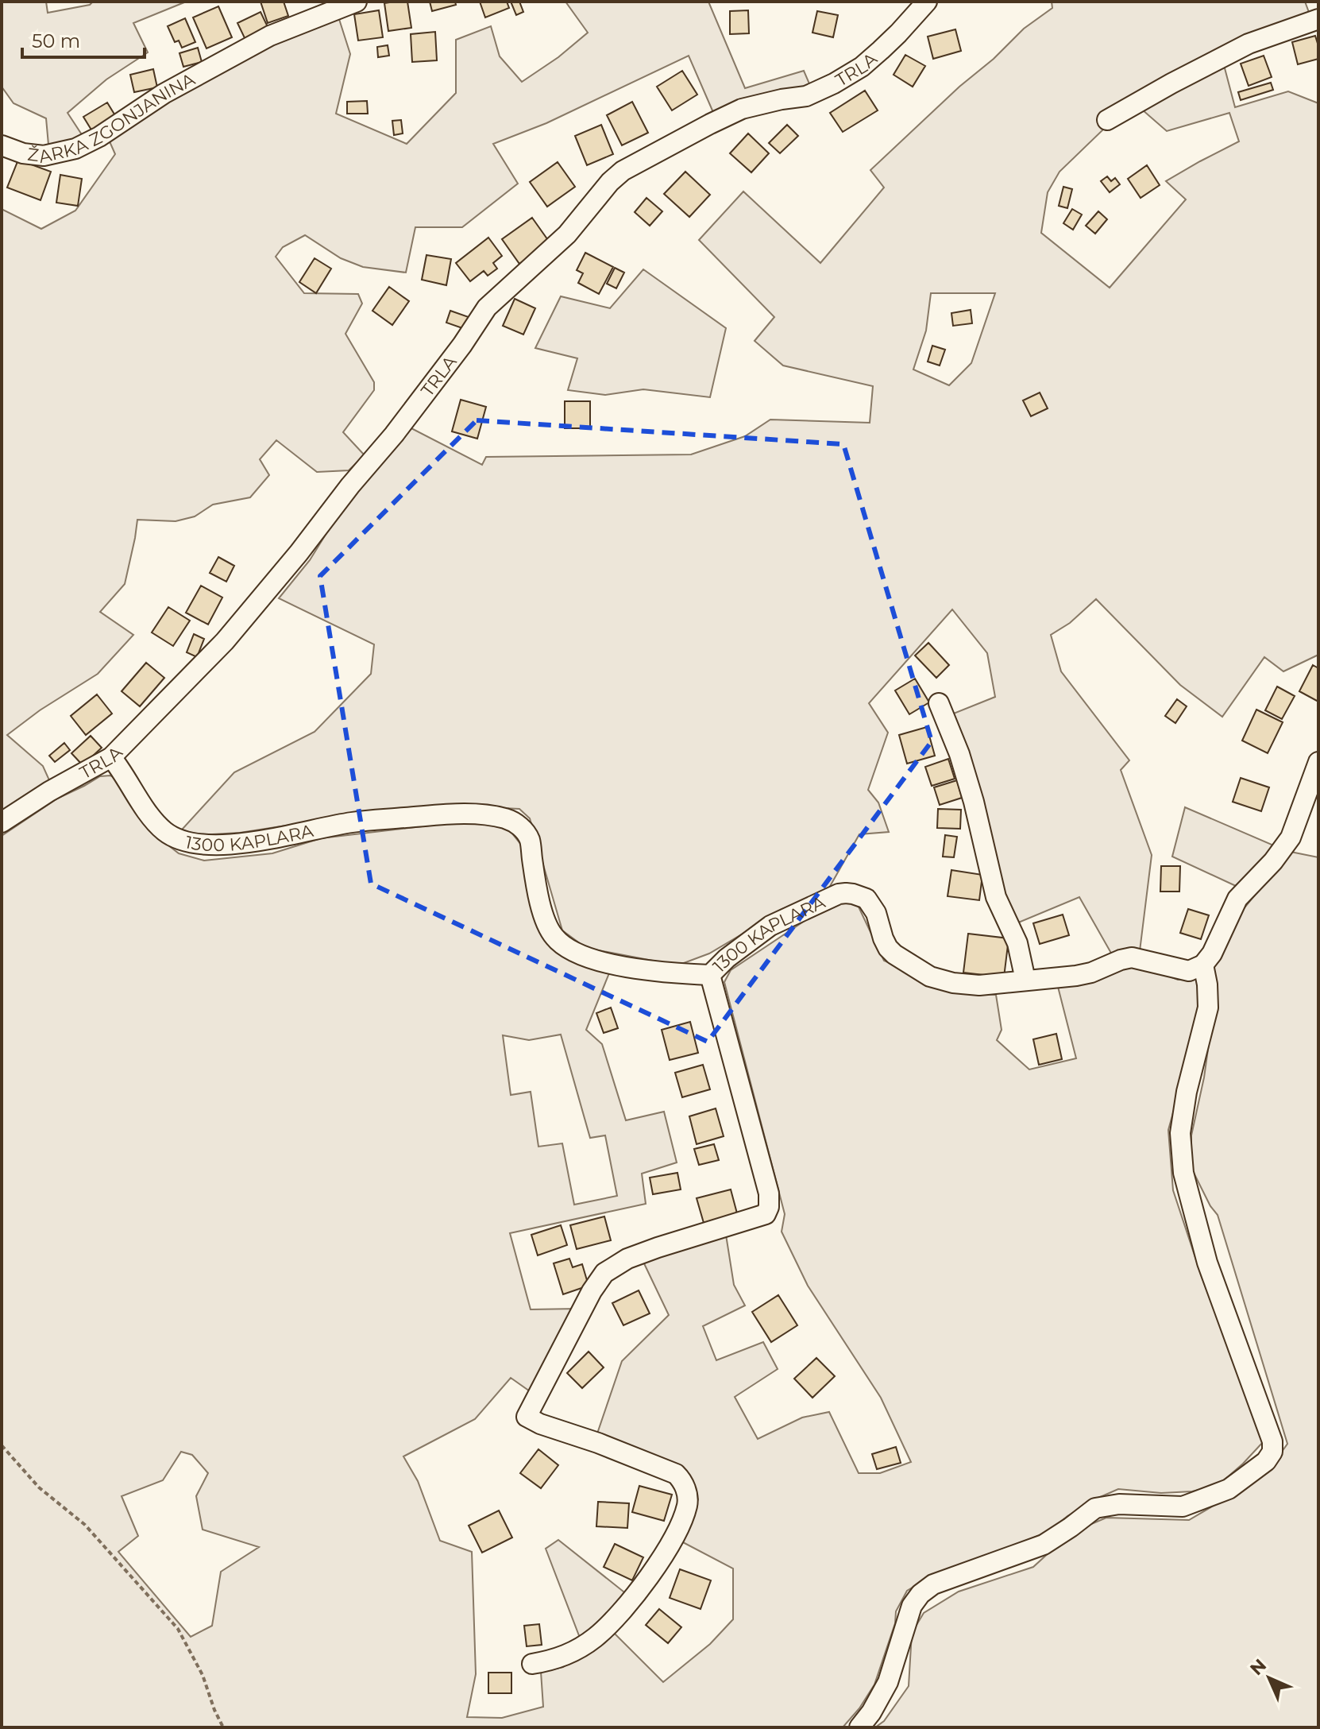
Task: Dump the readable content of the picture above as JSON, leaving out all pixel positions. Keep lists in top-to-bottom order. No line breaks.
{"streets":{"street":["TRLA","ŽARKA ZGONJANINA","1300 KAPLARA"]},"crossings":[["TRLA","1300 KAPLARA"]],"scale_bar":"50 m","north":"top left"}
